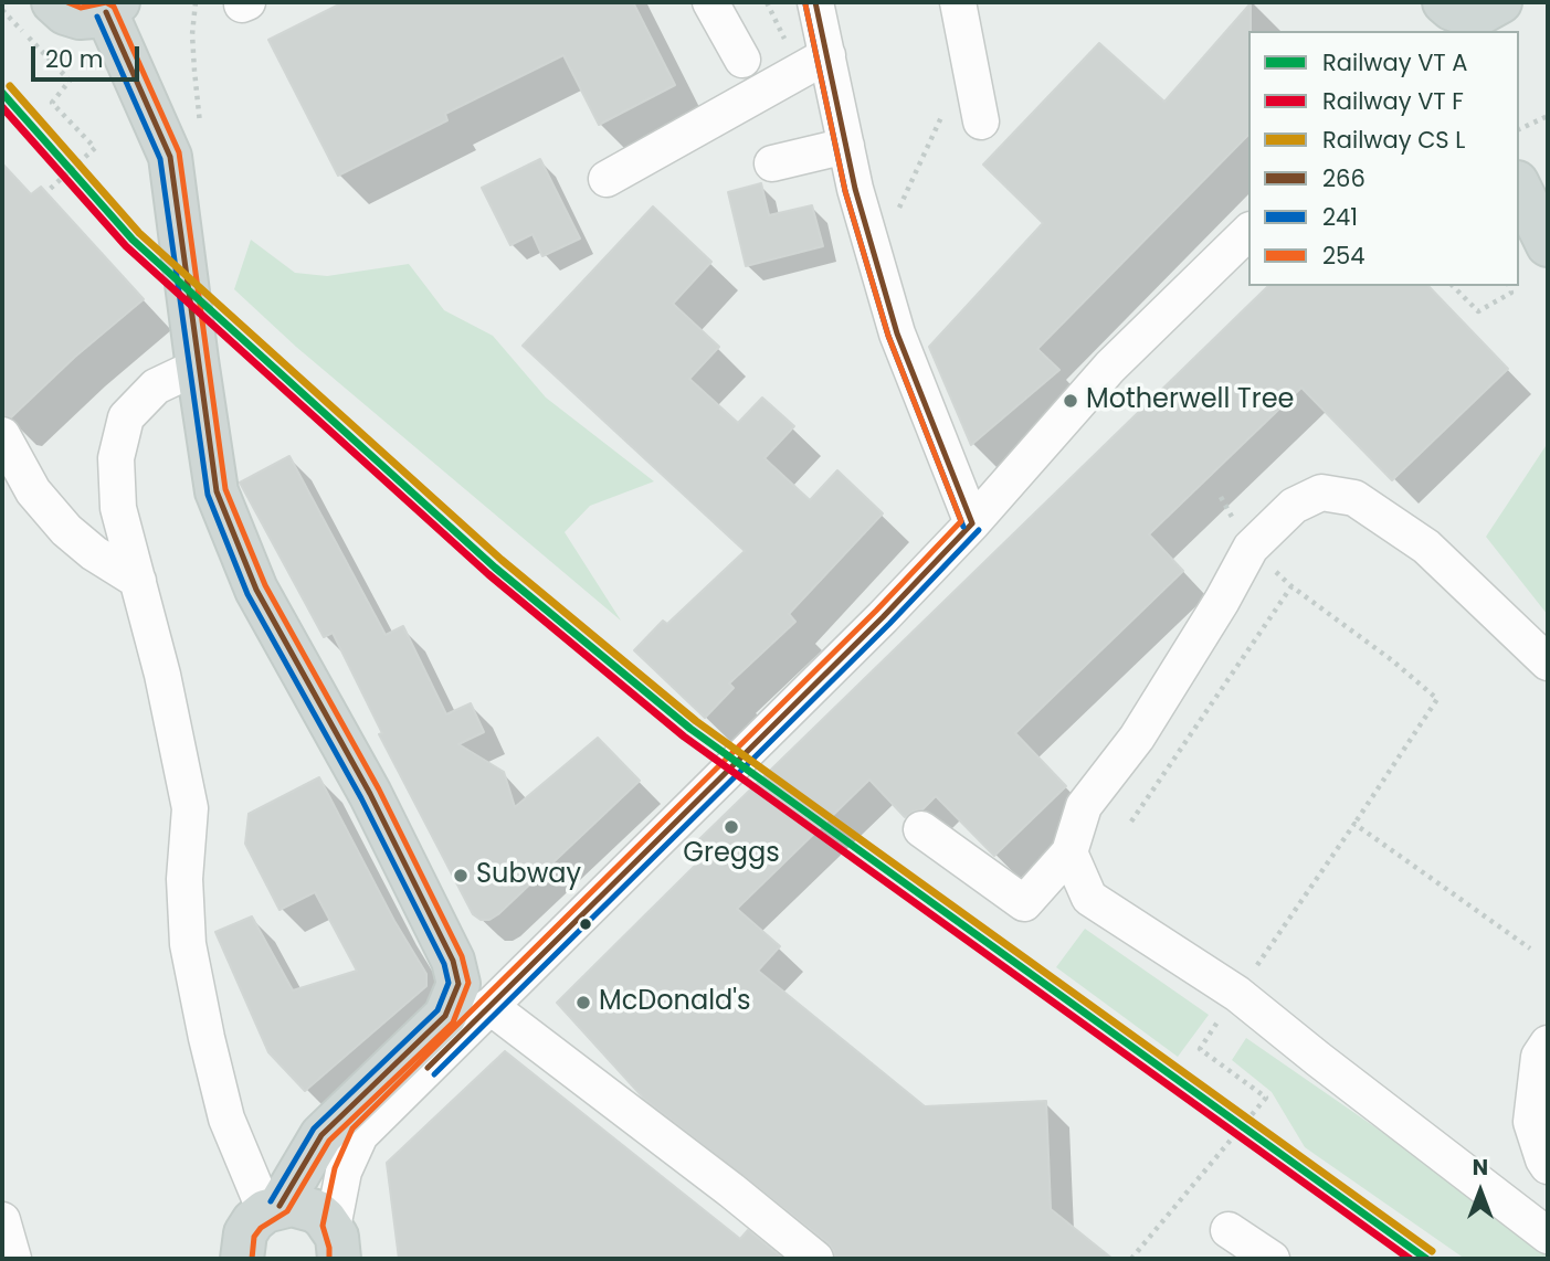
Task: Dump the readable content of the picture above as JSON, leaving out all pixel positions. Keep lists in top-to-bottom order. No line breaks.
{"places":["Motherwell Tree","Greggs","Subway","McDonald's"],"lines":["transit line 266","transit line 254","transit line 241"],"legend":["Railway VT A","Railway VT F","Railway CS L","266","241","254"],"scale_bar":"20 m","north":"top"}
